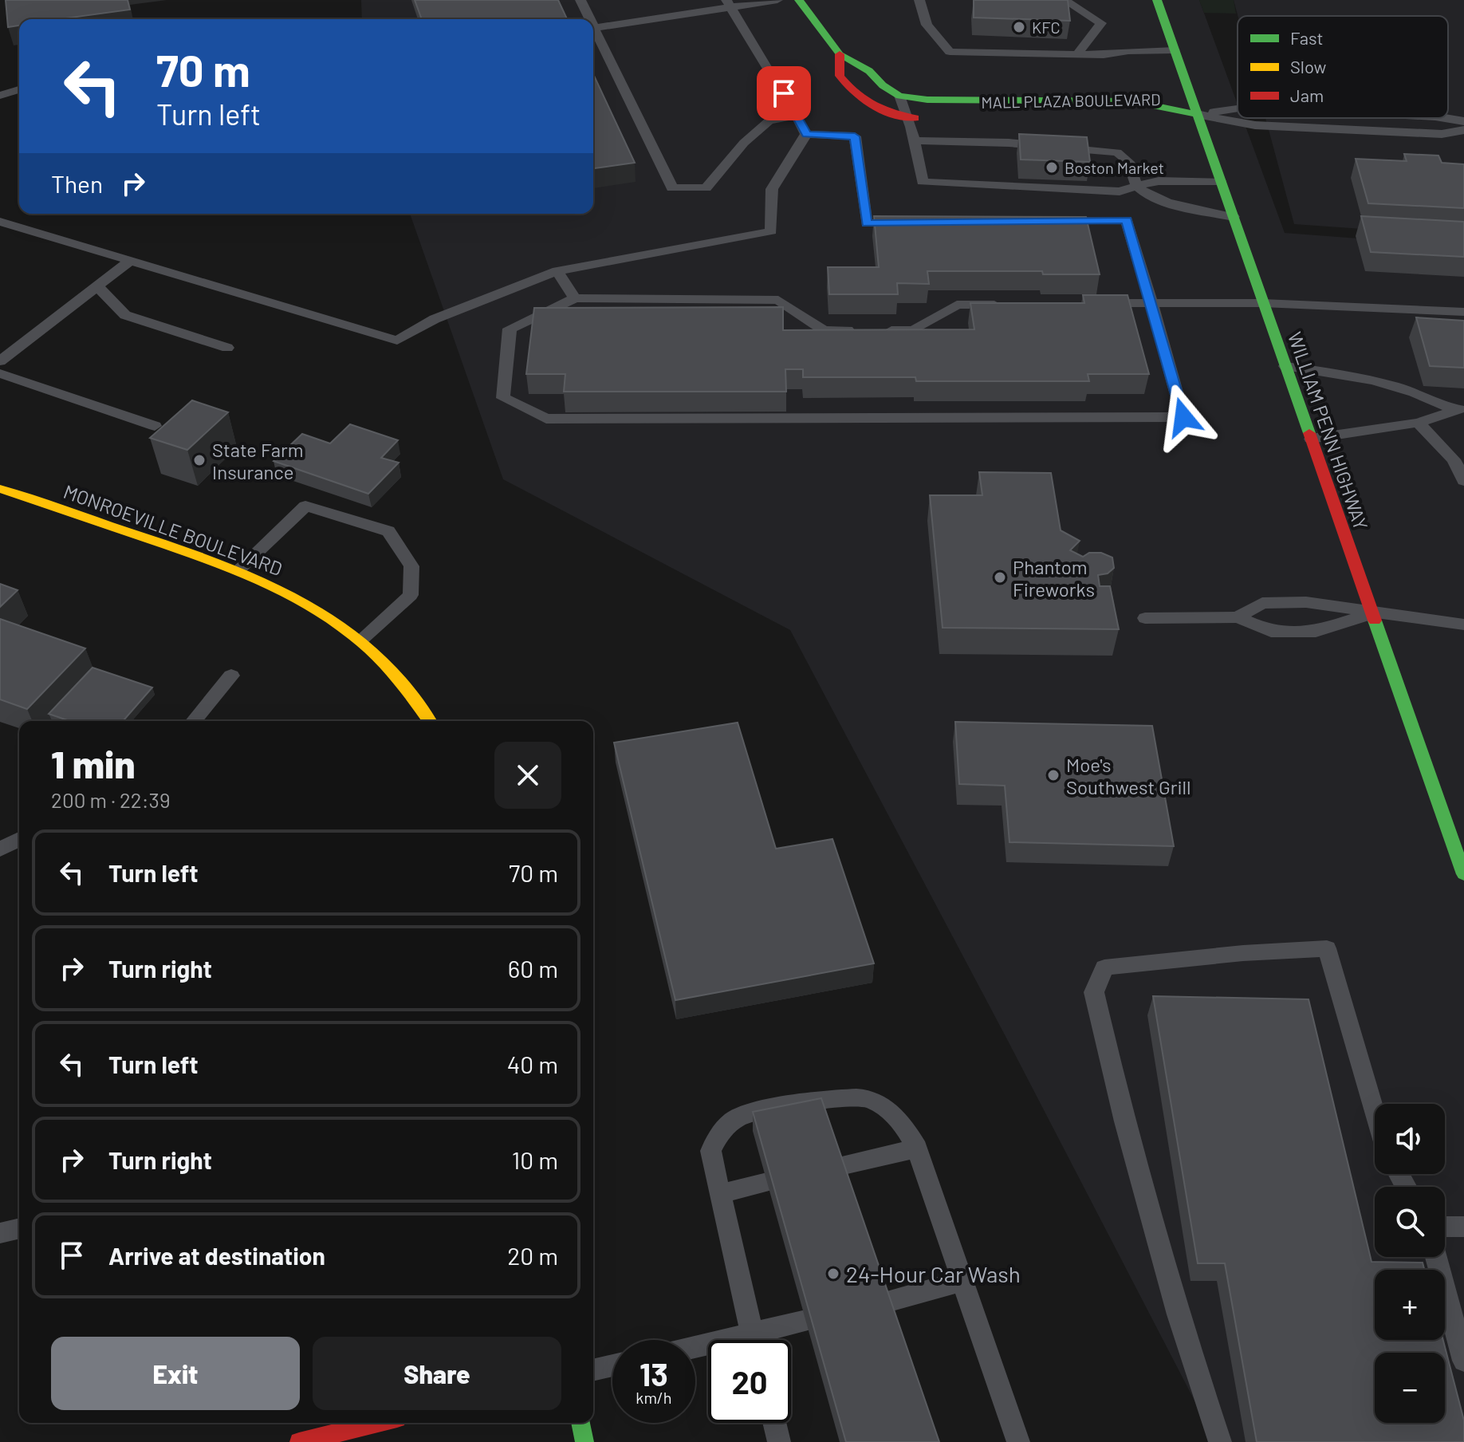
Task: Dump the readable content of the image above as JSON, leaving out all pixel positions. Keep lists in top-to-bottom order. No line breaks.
{"streets":{"main road":["MALL PLAZA BOULEVARD","WILLIAM PENN HIGHWAY","MONROEVILLE BOULEVARD"]},"crossings":[["MALL PLAZA BOULEVARD","WILLIAM PENN HIGHWAY"]],"places":["KFC","Boston Market","State Farm Insurance","Phantom Fireworks","Moe's Southwest Grill","24-Hour Car Wash"],"legend":["Fast","Slow","Jam"],"page":{"turn":["70 m","Turn left"],"then":"Then","heading":["1 min","200 m · 22:39"],"list":[{"name":"Turn left","value":"70 m"},{"name":"Turn right","value":"60 m"},{"name":"Turn left","value":"40 m"},{"name":"Turn right","value":"10 m"},{"name":"Arrive at destination","value":"20 m"}],"map_buttons":["+","−"],"buttons":["Exit","Share"],"speed":"13 km/h","limit":"20"}}
